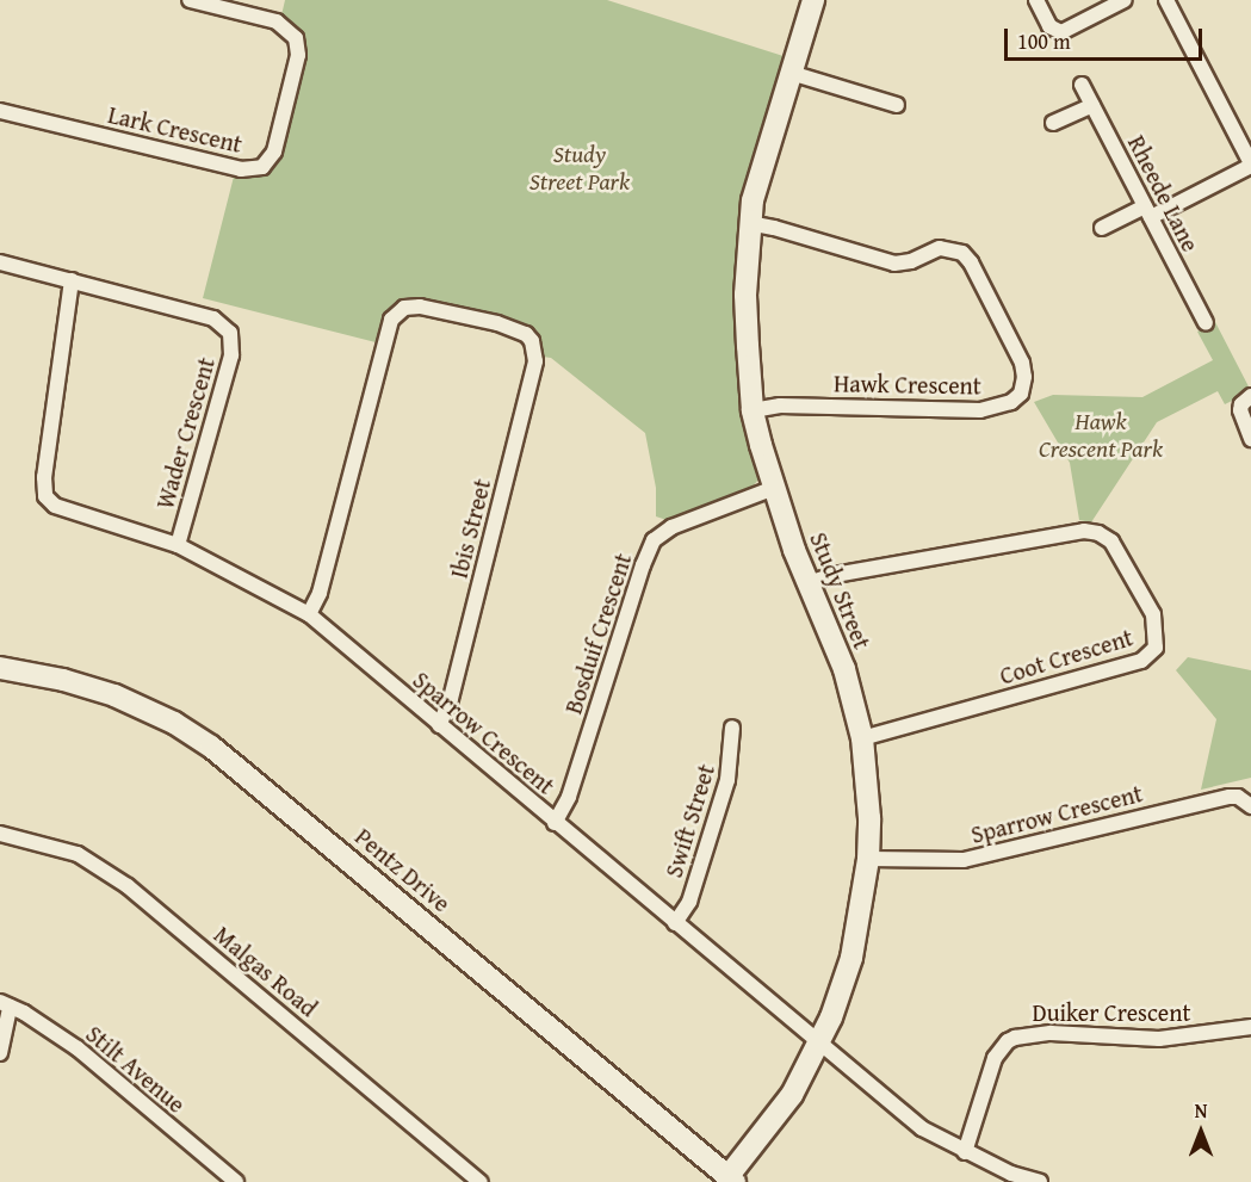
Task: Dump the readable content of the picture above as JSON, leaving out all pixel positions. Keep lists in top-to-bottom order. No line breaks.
{"streets":{"street":["Lark Crescent","Rheede Lane","Hawk Crescent","Wader Crescent","Ibis Street","Study Street","Bosduif Crescent","Coot Crescent","Sparrow Crescent","Swift Street","Pentz Drive","Malgas Road","Duiker Crescent","Stilt Avenue"]},"crossings":[["Hawk Crescent","Study Street"],["Wader Crescent","Sparrow Crescent"],["Ibis Street","Sparrow Crescent"],["Study Street","Bosduif Crescent"],["Study Street","Coot Crescent"],["Study Street","Sparrow Crescent"],["Study Street","Pentz Drive"],["Bosduif Crescent","Sparrow Crescent"],["Sparrow Crescent","Swift Street"],["Sparrow Crescent","Duiker Crescent"]],"parks":["Study Street Park","Hawk Crescent Park"],"scale_bar":"100 m","north":"top"}
